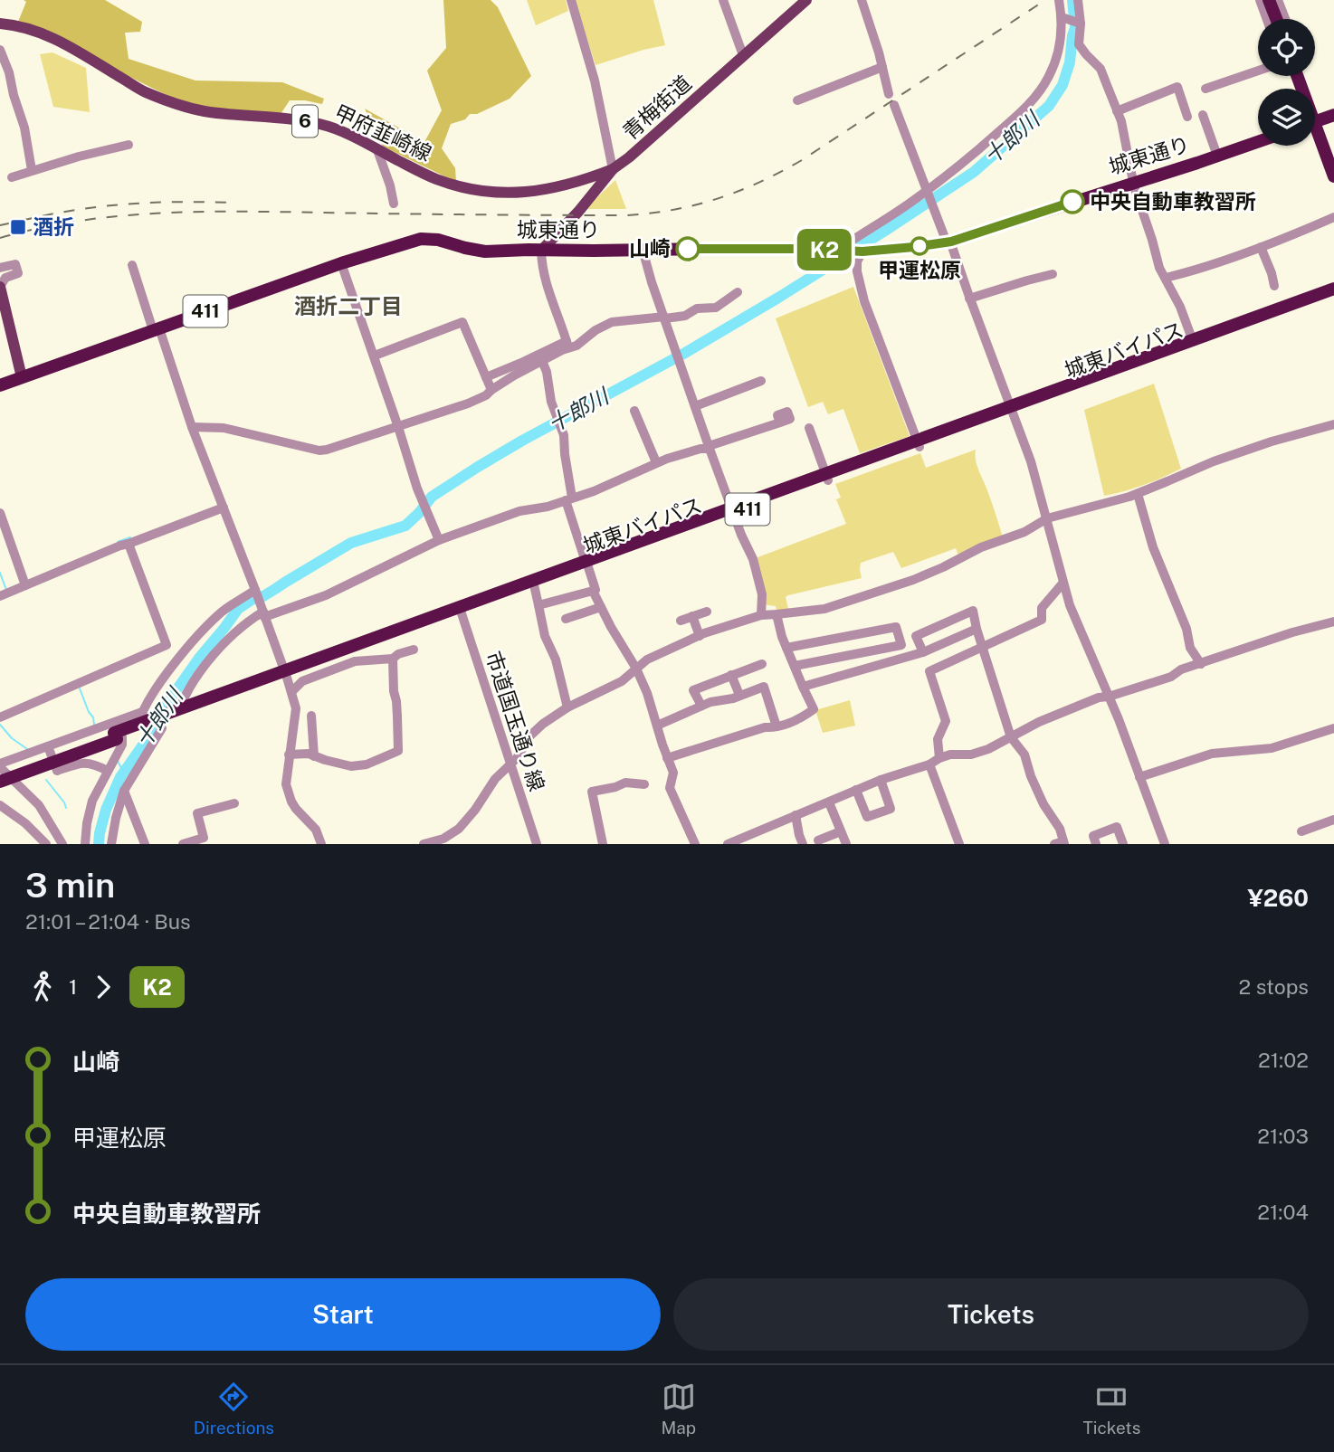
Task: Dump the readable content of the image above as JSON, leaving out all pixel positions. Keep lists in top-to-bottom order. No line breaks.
{"streets":{"highway":["城東通り","411","城東バイパス"],"main road":["青梅街道","6","甲府韮崎線"],"street":["市道国玉通り線"]},"crossings":[["青梅街道","甲府韮崎線"],["青梅街道","城東通り"],["城東バイパス","市道国玉通り線"]],"districts":["酒折二丁目"],"water":["十郎川"],"places":{"other":["中央自動車教習所","甲運松原","山崎"],"transit":["酒折"]},"lines":["bus line K2"],"page":{"on_map":"K2","heading":["3 min","21:01 – 21:04 · Bus","¥260"],"legs":["1","K2","2 stops"],"list":[{"name":"山崎","value":"21:02"},{"name":"甲運松原","value":"21:03"},{"name":"中央自動車教習所","value":"21:04"}],"buttons":["Start","Tickets"],"tabs":["Directions","Map","Tickets"]}}
